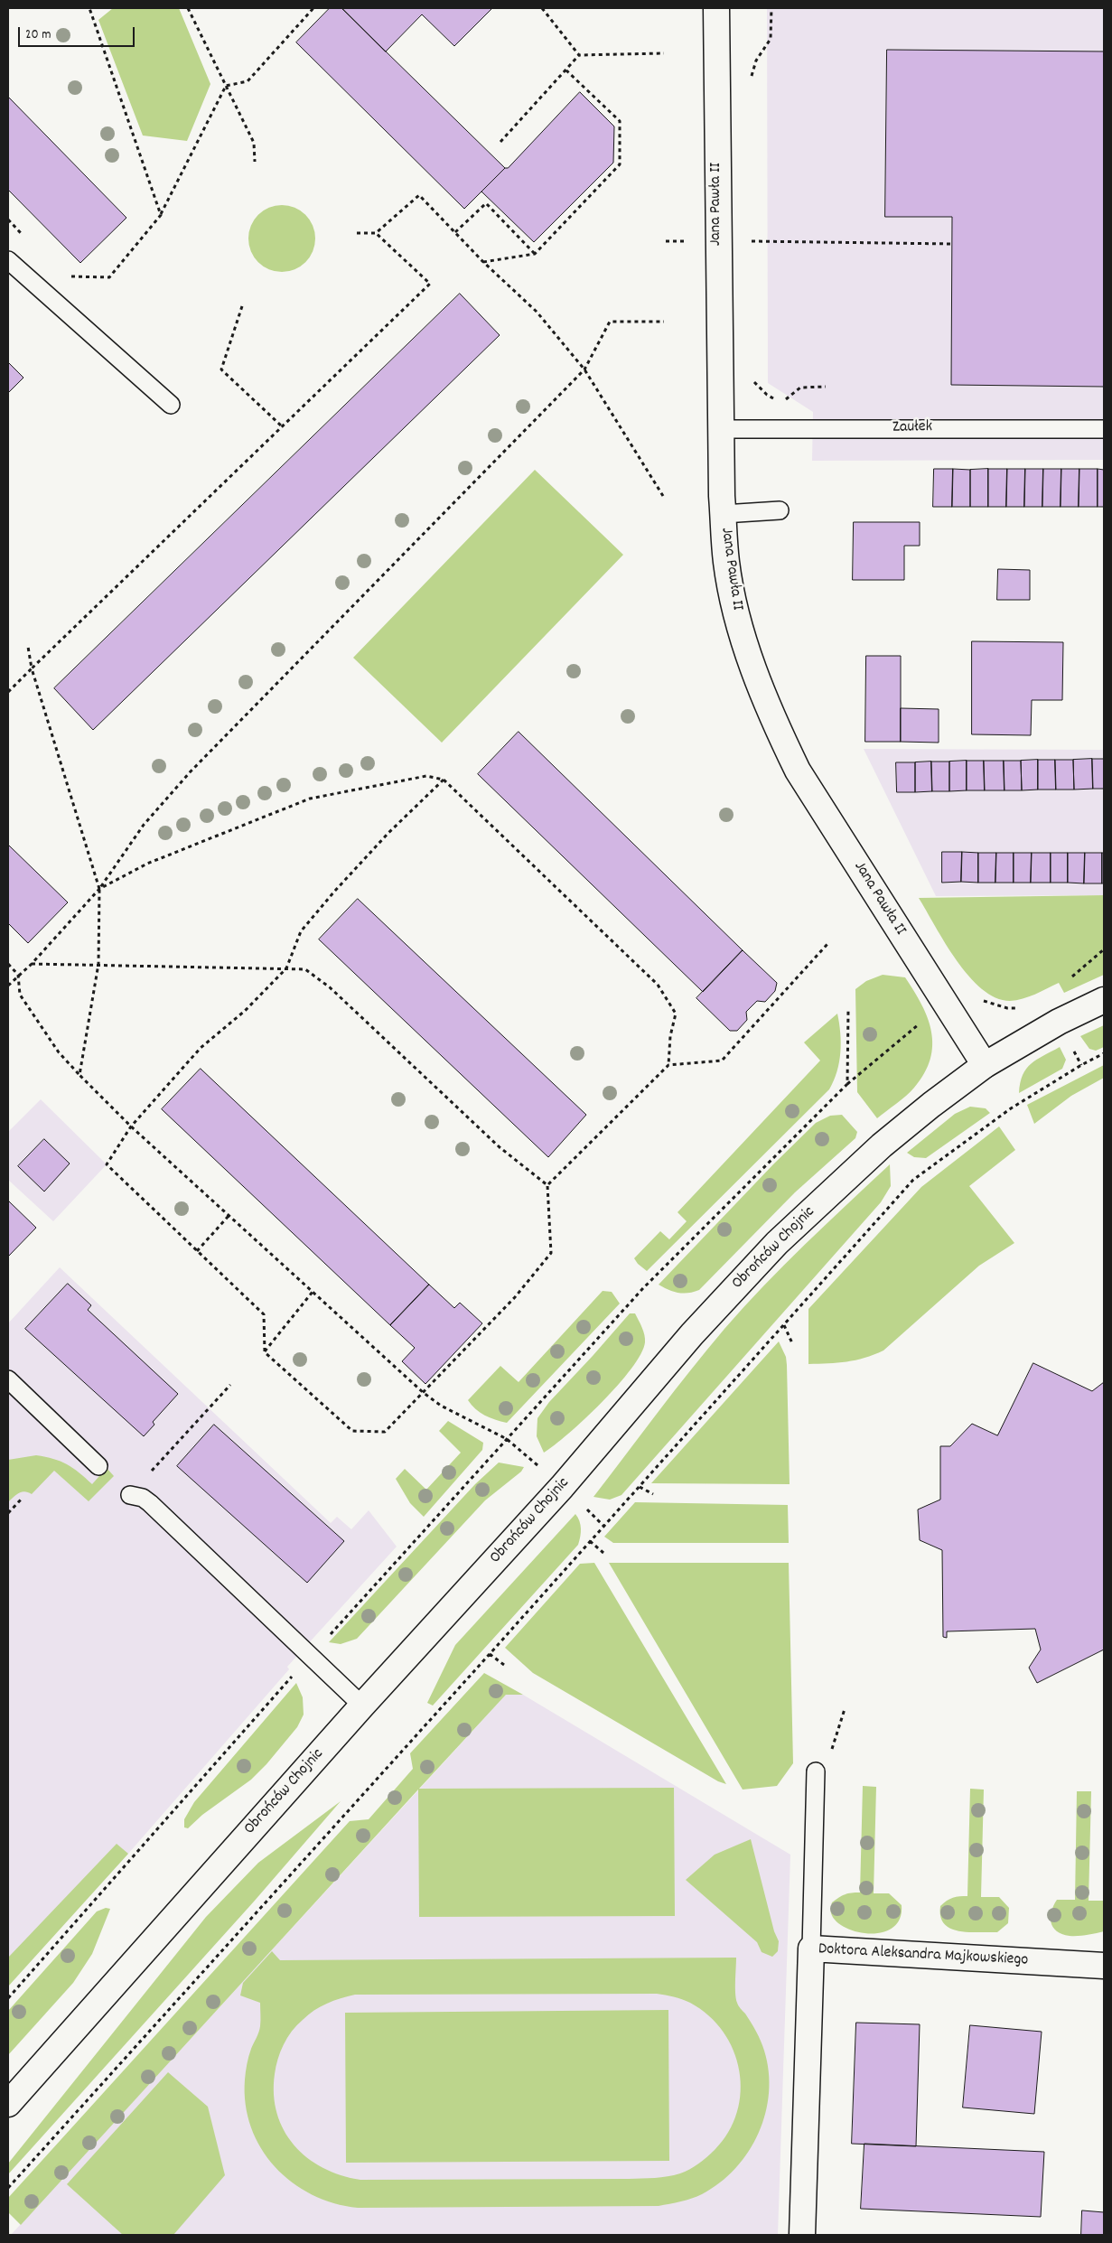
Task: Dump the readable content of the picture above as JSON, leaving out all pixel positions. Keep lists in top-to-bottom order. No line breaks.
{"streets":{"street":["Jana Pawła II","Obrońców Chojnic","Doktora Aleksandra Majkowskiego"],"lane":["Zaułek"]},"crossings":[["Jana Pawła II","Zaułek"],["Jana Pawła II","Obrońców Chojnic"]],"scale_bar":"20 m"}
